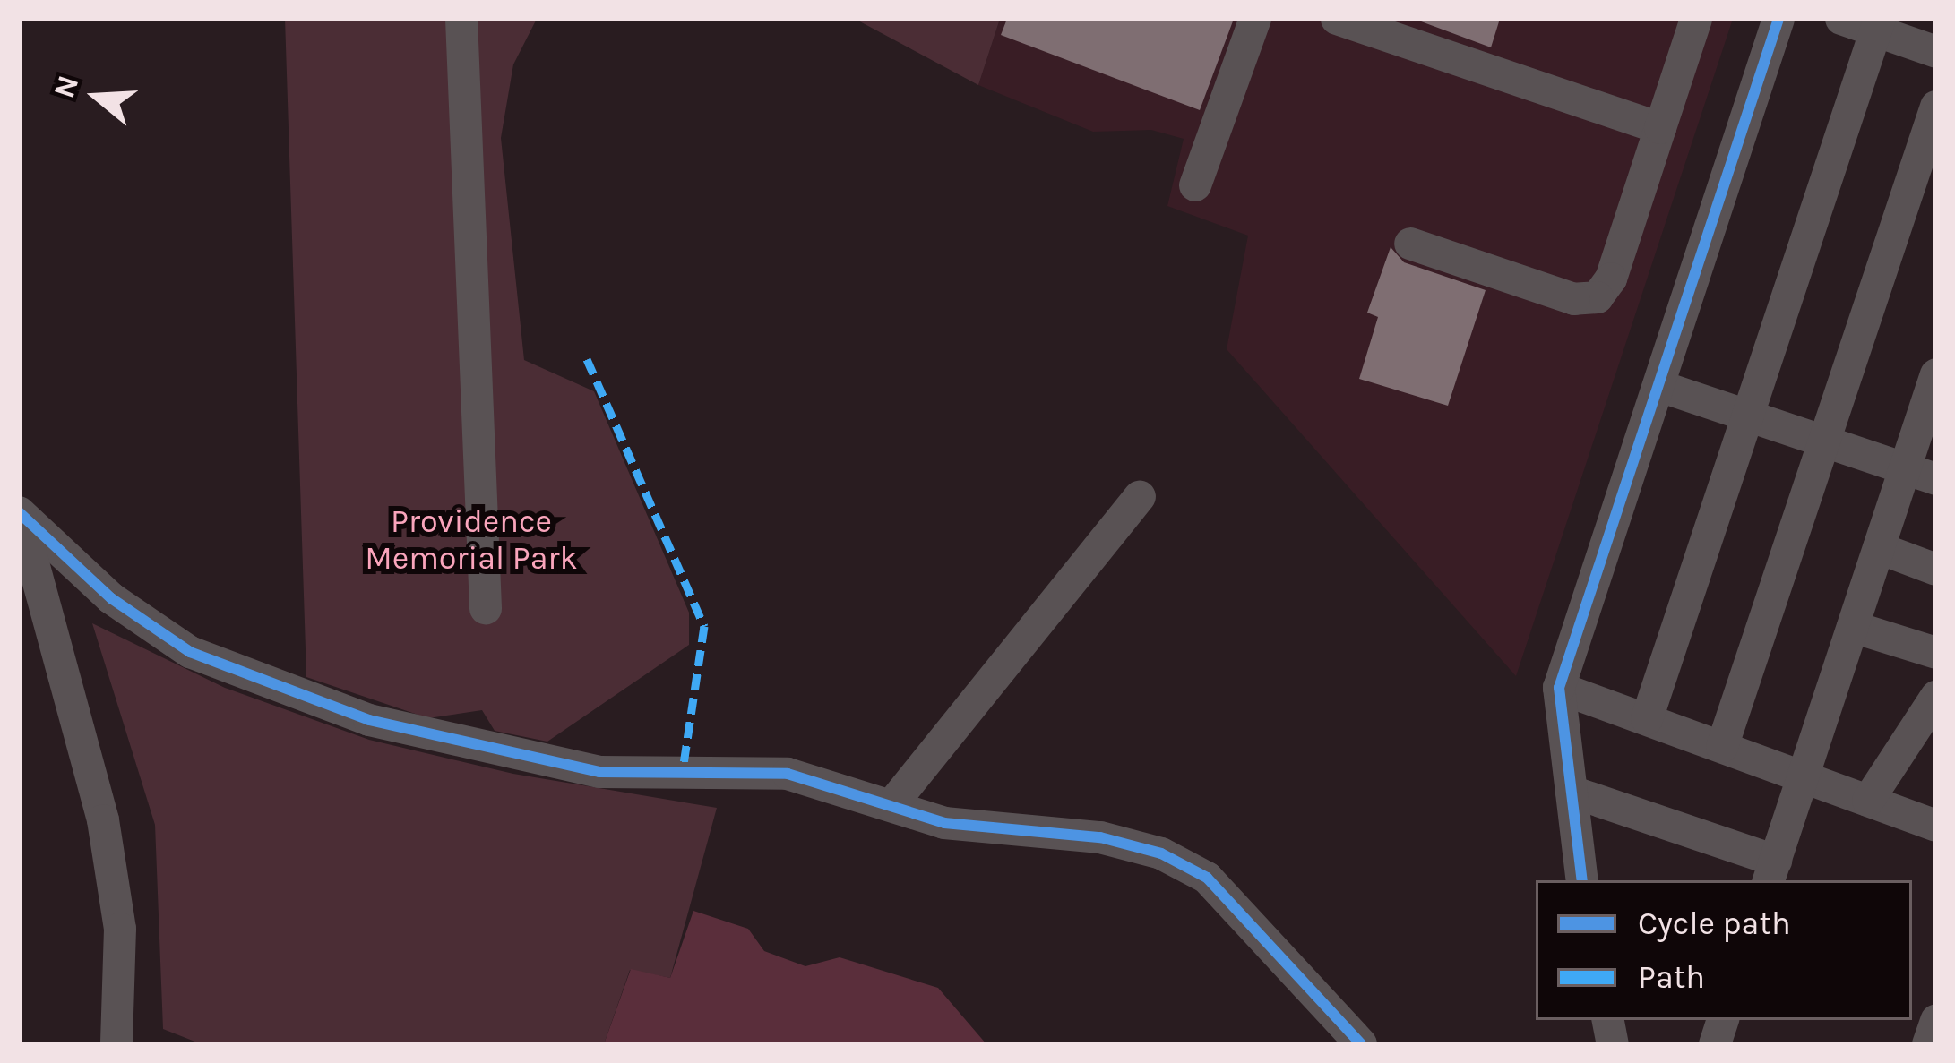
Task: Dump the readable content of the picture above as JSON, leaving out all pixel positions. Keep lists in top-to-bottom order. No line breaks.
{"parks":["Providence Memorial Park"],"legend":["Cycle path","Path"],"north":"left"}
